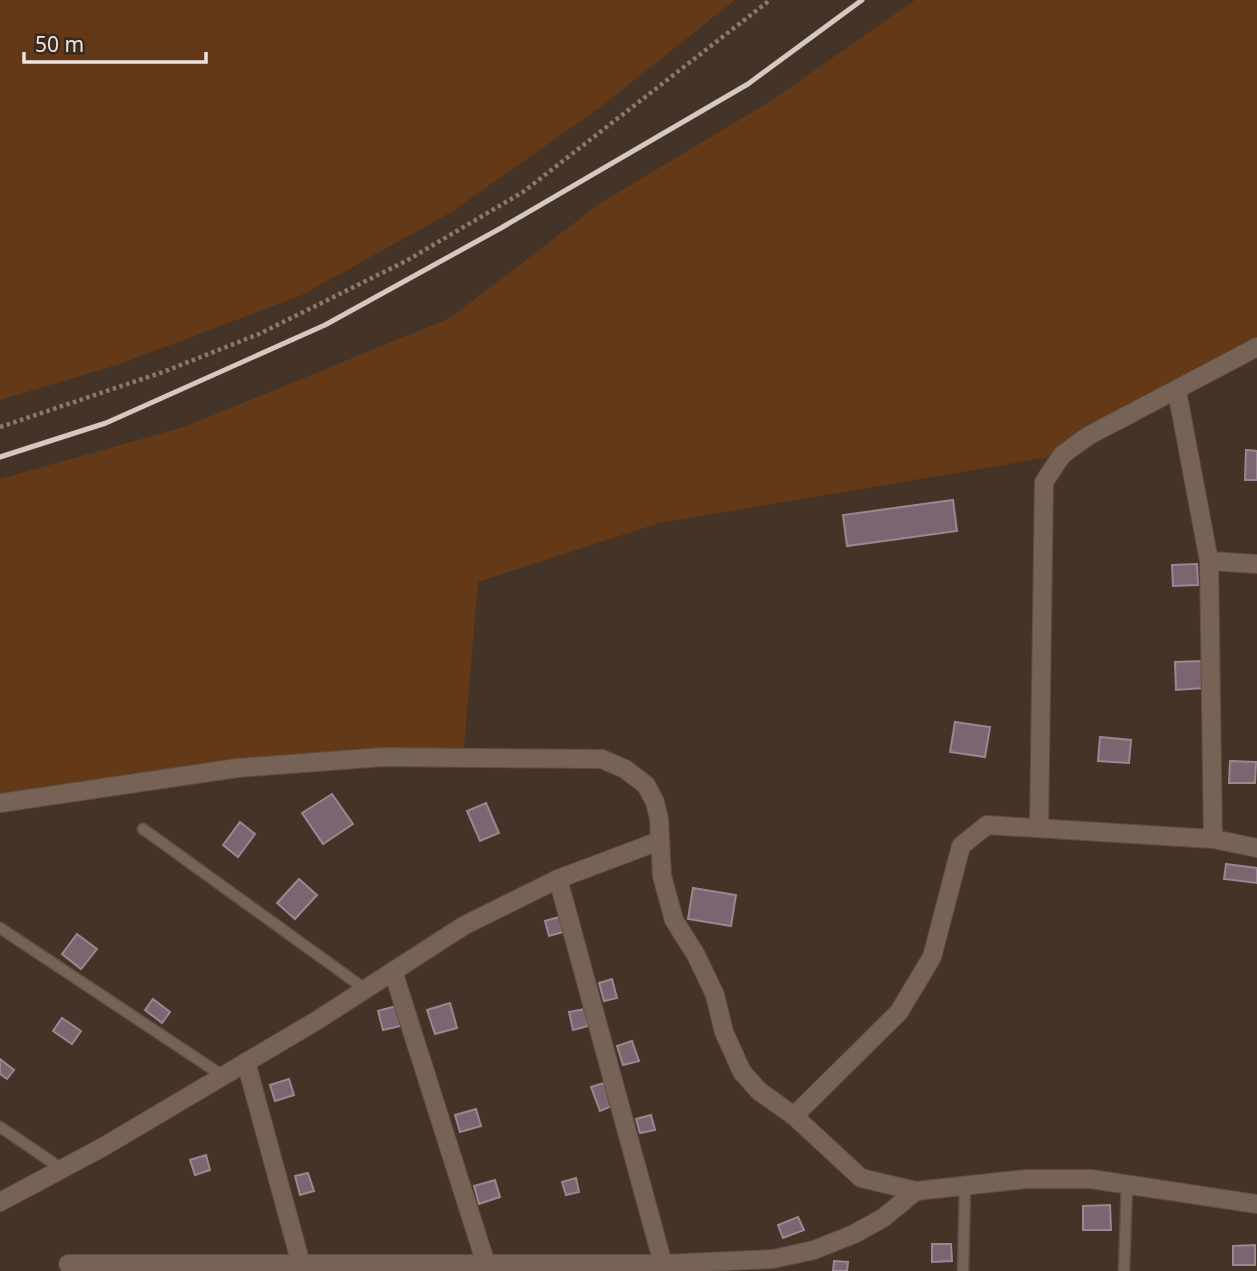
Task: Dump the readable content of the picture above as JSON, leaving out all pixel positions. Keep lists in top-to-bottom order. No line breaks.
{"scale_bar":"50 m"}
